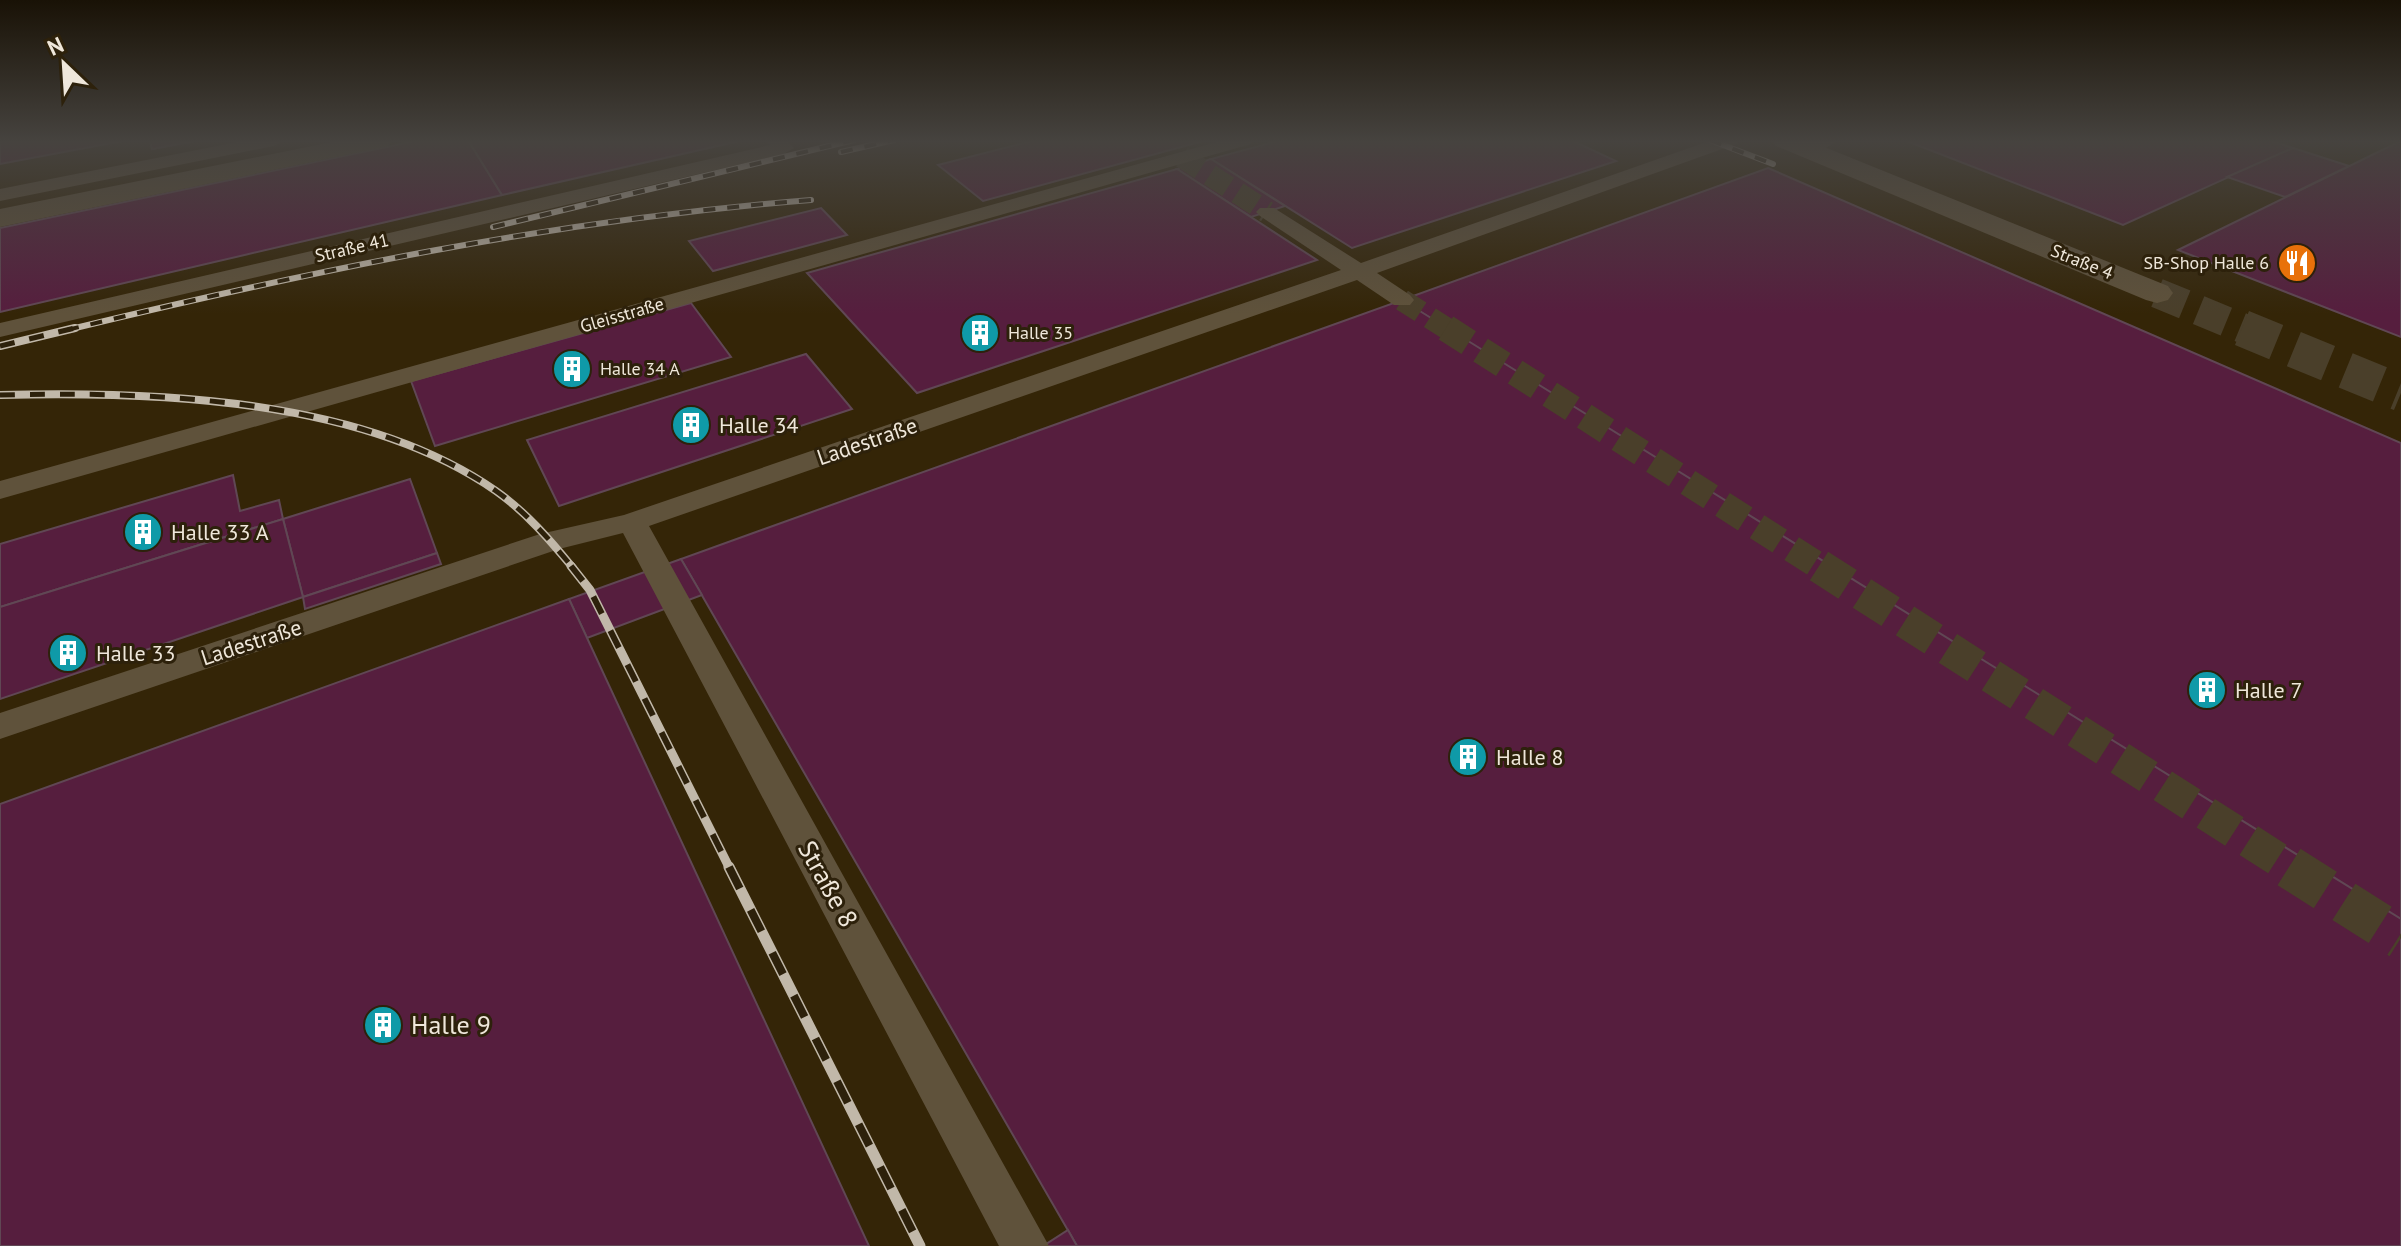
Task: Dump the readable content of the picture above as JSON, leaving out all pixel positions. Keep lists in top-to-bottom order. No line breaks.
{"streets":{"street":["Straße 41","Straße 4","Gleisstraße","Ladestraße","Straße 8"]},"crossings":[["Ladestraße","Straße 8"]],"places":{"restaurant":["SB-Shop Halle 6"],"building":["Halle 35","Halle 34 A","Halle 34","Halle 33 A","Halle 33","Halle 7","Halle 8","Halle 9"]},"north":"top left"}
